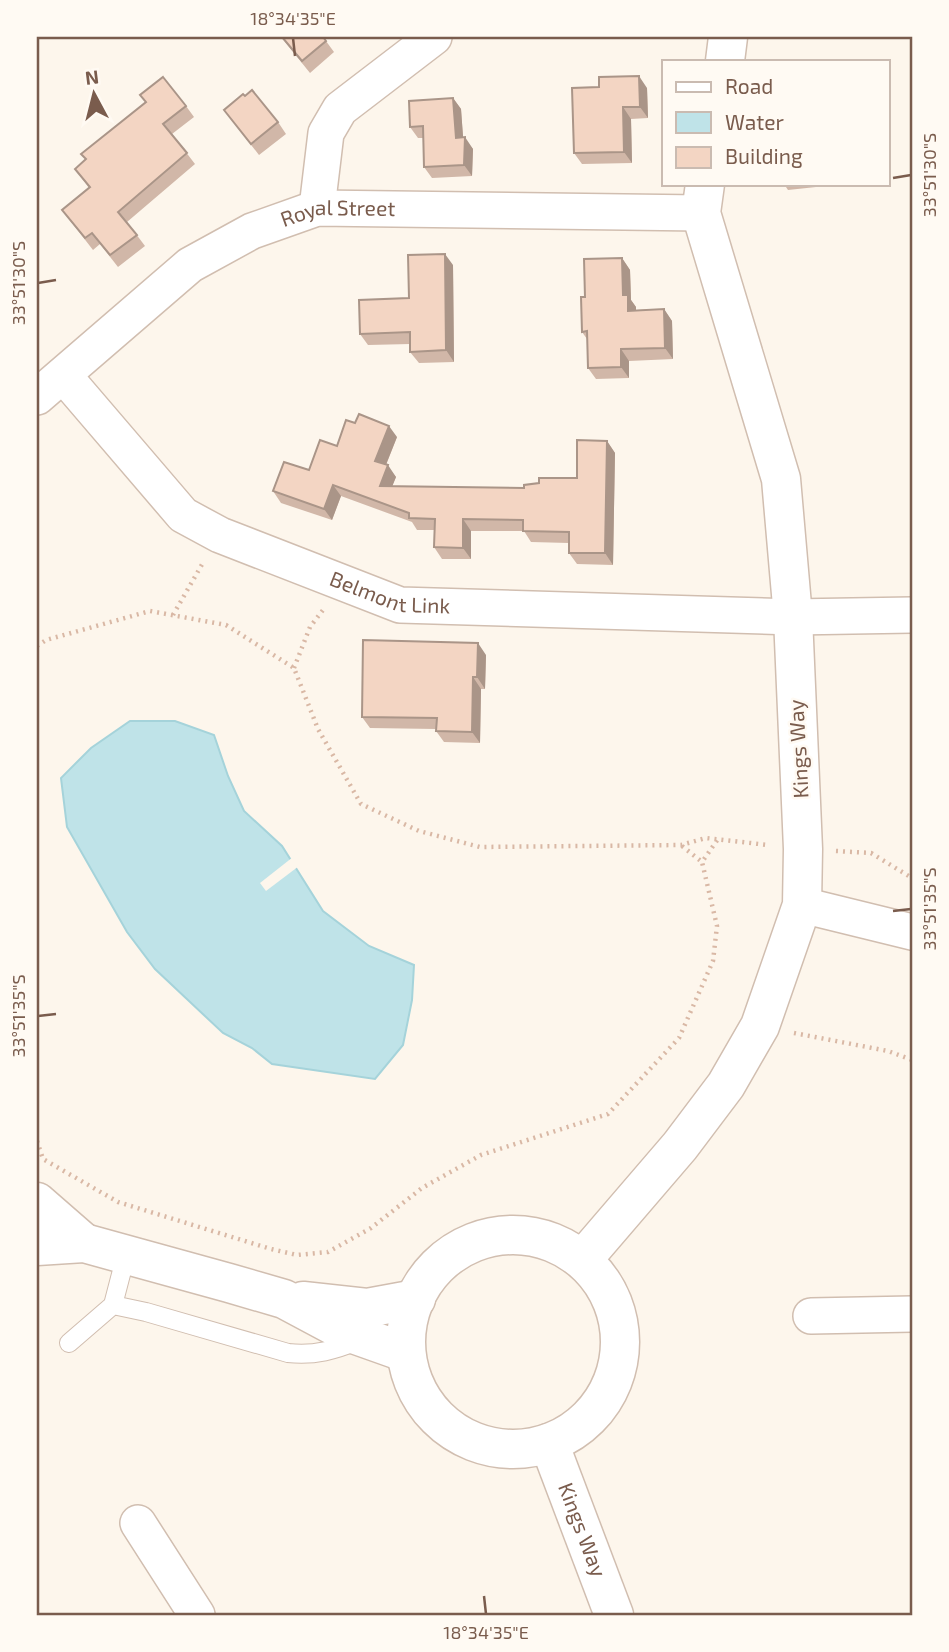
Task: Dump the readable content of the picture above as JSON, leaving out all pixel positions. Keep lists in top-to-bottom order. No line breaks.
{"streets":{"street":["Royal Street","Belmont Link","Kings Way"]},"crossings":[["Royal Street","Belmont Link"],["Royal Street","Kings Way"],["Belmont Link","Kings Way"]],"legend":["Road","Water","Building"],"north":"top","coordinates":["18°34'35\"E","33°51'30\"S","33°51'35\"S"]}
